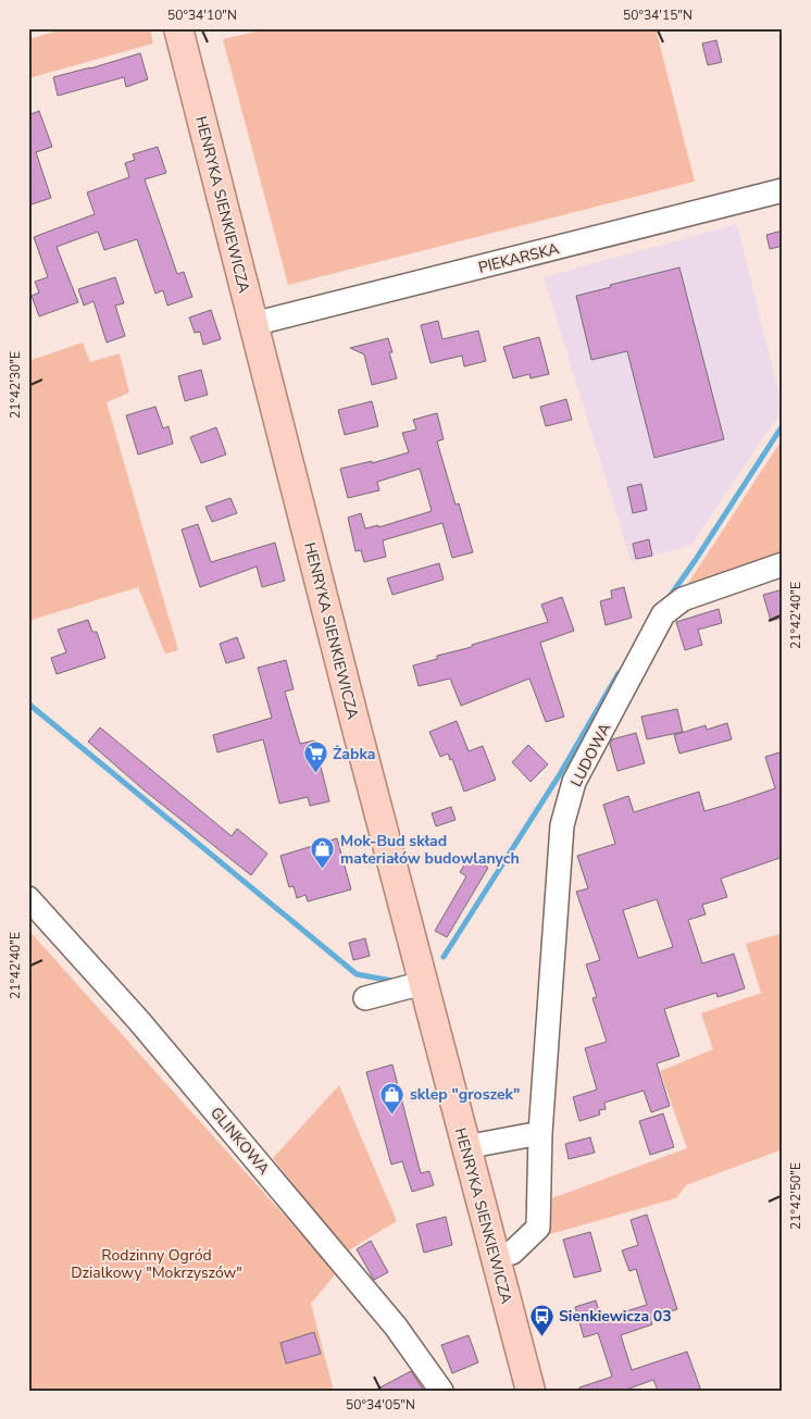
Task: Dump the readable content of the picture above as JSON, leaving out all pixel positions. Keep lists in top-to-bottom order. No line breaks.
{"streets":{"main road":["HENRYKA SIENKIEWICZA"],"street":["PIEKARSKA","LUDOWA","GLINKOWA"]},"crossings":[["HENRYKA SIENKIEWICZA","PIEKARSKA"],["HENRYKA SIENKIEWICZA","LUDOWA"]],"parks":["Rodzinny Ogród Dzialkowy \"Mokrzyszów\""],"places":{"supermarket":["Żabka"],"shop":["Mok-Bud skład materiałów budowlanych","sklep \"groszek\""],"bus stop":["Sienkiewicza 03"]},"coordinates":["50°34'10\"N","50°34'15\"N","21°42'30\"E","21°42'40\"E","21°42'50\"E","50°34'05\"N"]}
